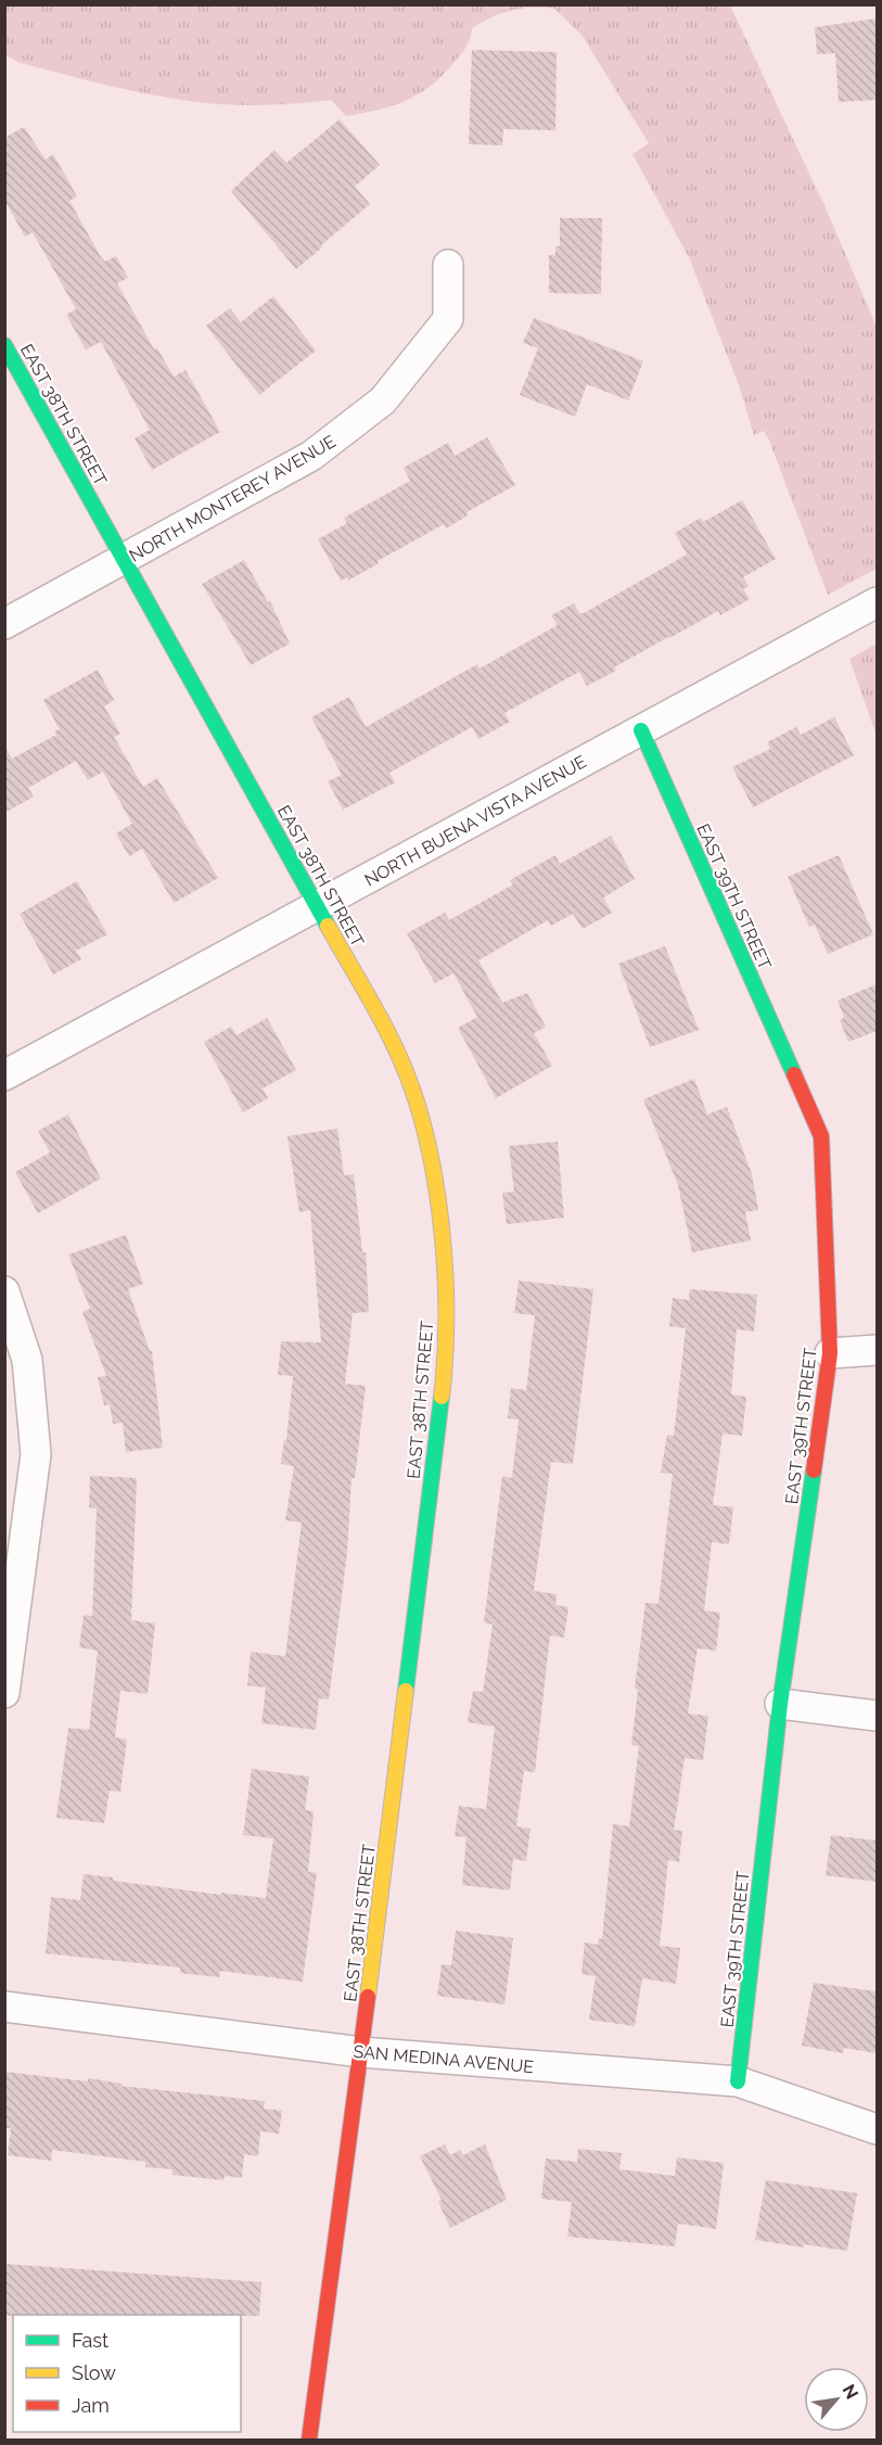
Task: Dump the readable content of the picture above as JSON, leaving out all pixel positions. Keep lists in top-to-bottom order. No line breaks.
{"streets":{"street":["EAST 38TH STREET","NORTH MONTEREY AVENUE","NORTH BUENA VISTA AVENUE","EAST 39TH STREET","SAN MEDINA AVENUE"]},"crossings":[["EAST 38TH STREET","NORTH MONTEREY AVENUE"],["EAST 38TH STREET","NORTH BUENA VISTA AVENUE"],["EAST 38TH STREET","SAN MEDINA AVENUE"],["NORTH BUENA VISTA AVENUE","EAST 39TH STREET"],["EAST 39TH STREET","SAN MEDINA AVENUE"]],"legend":["Fast","Slow","Jam"],"north":"top right"}
